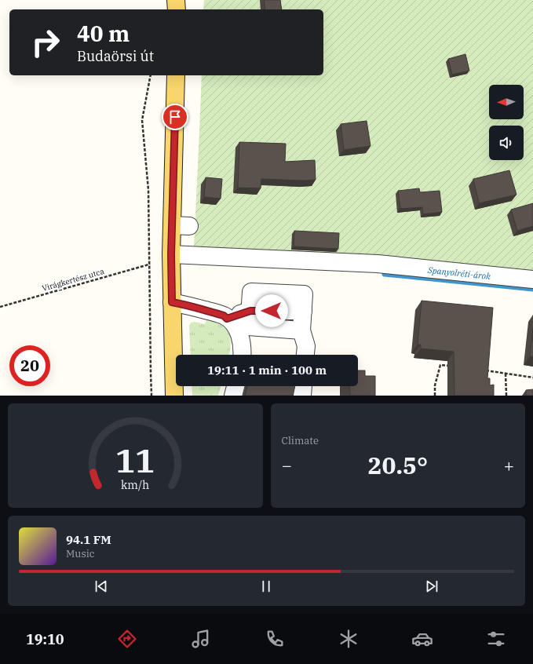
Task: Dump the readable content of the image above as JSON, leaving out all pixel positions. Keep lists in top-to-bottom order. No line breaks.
{"streets":{"path":["Virágkertész utca"]},"water":["Spanyolréti-árok"],"north":"left","page":{"turn":["40 m","Budaörsi út"],"limit":"20","trip":"19:11 · 1 min · 100 m","tile":"Climate","heat":["−","20.5°","+"],"song":["94.1 FM","Music"],"tabs":"19:10","gauge":["11","km/h"]}}
